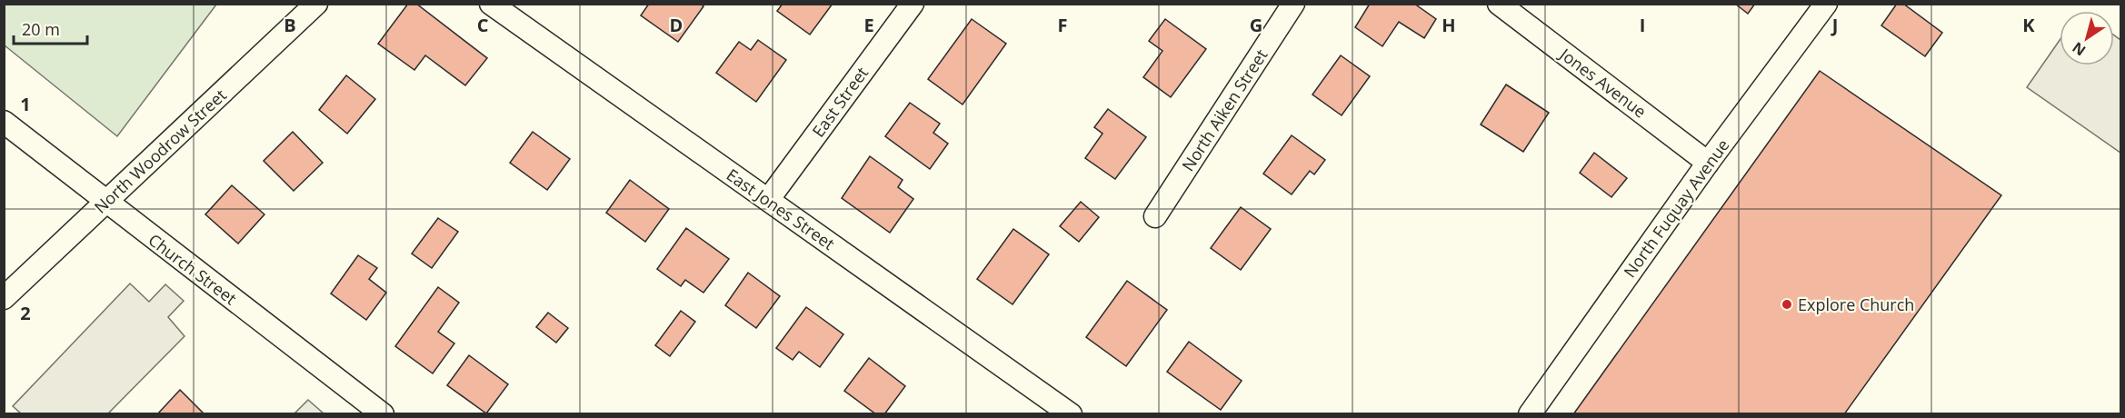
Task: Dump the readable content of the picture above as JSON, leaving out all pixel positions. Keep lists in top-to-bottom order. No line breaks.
{"streets":{"street":["Jones Avenue","East Street","North Aiken Street","North Woodrow Street","North Fuquay Avenue","East Jones Street","Church Street"]},"crossings":[["Jones Avenue","North Fuquay Avenue"],["East Street","East Jones Street"],["North Woodrow Street","Church Street"]],"places":["Explore Church"],"scale_bar":"20 m","north":"bottom left","grid":{"columns":["B","C","D","E","F","G","H","I","J","K"],"rows":["1","2"]}}
